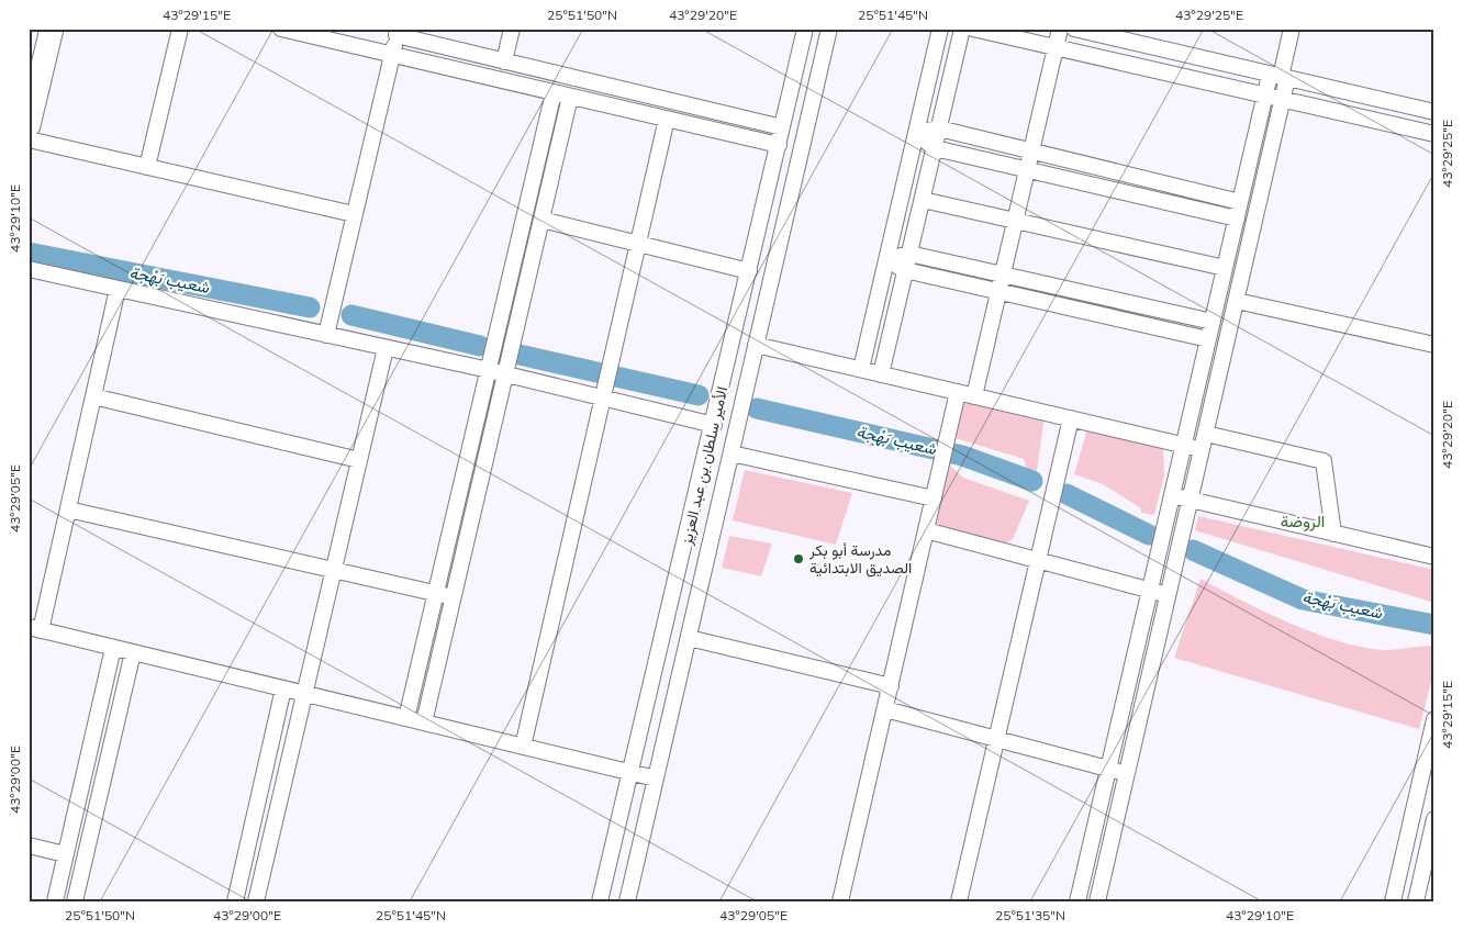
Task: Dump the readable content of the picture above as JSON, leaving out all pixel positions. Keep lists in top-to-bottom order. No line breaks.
{"streets":{"street":["الأمير سلطان بن عبد العزيز"]},"districts":["الروضة"],"water":["شعيب بَهْجة"],"places":["مدرسة أبو بكر الصديق الابتدائية"],"coordinates":["43°29'15\"E","25°51'50\"N","43°29'20\"E","25°51'45\"N","43°29'25\"E","43°29'10\"E","43°29'05\"E","43°29'00\"E","25°51'35\"N"]}
